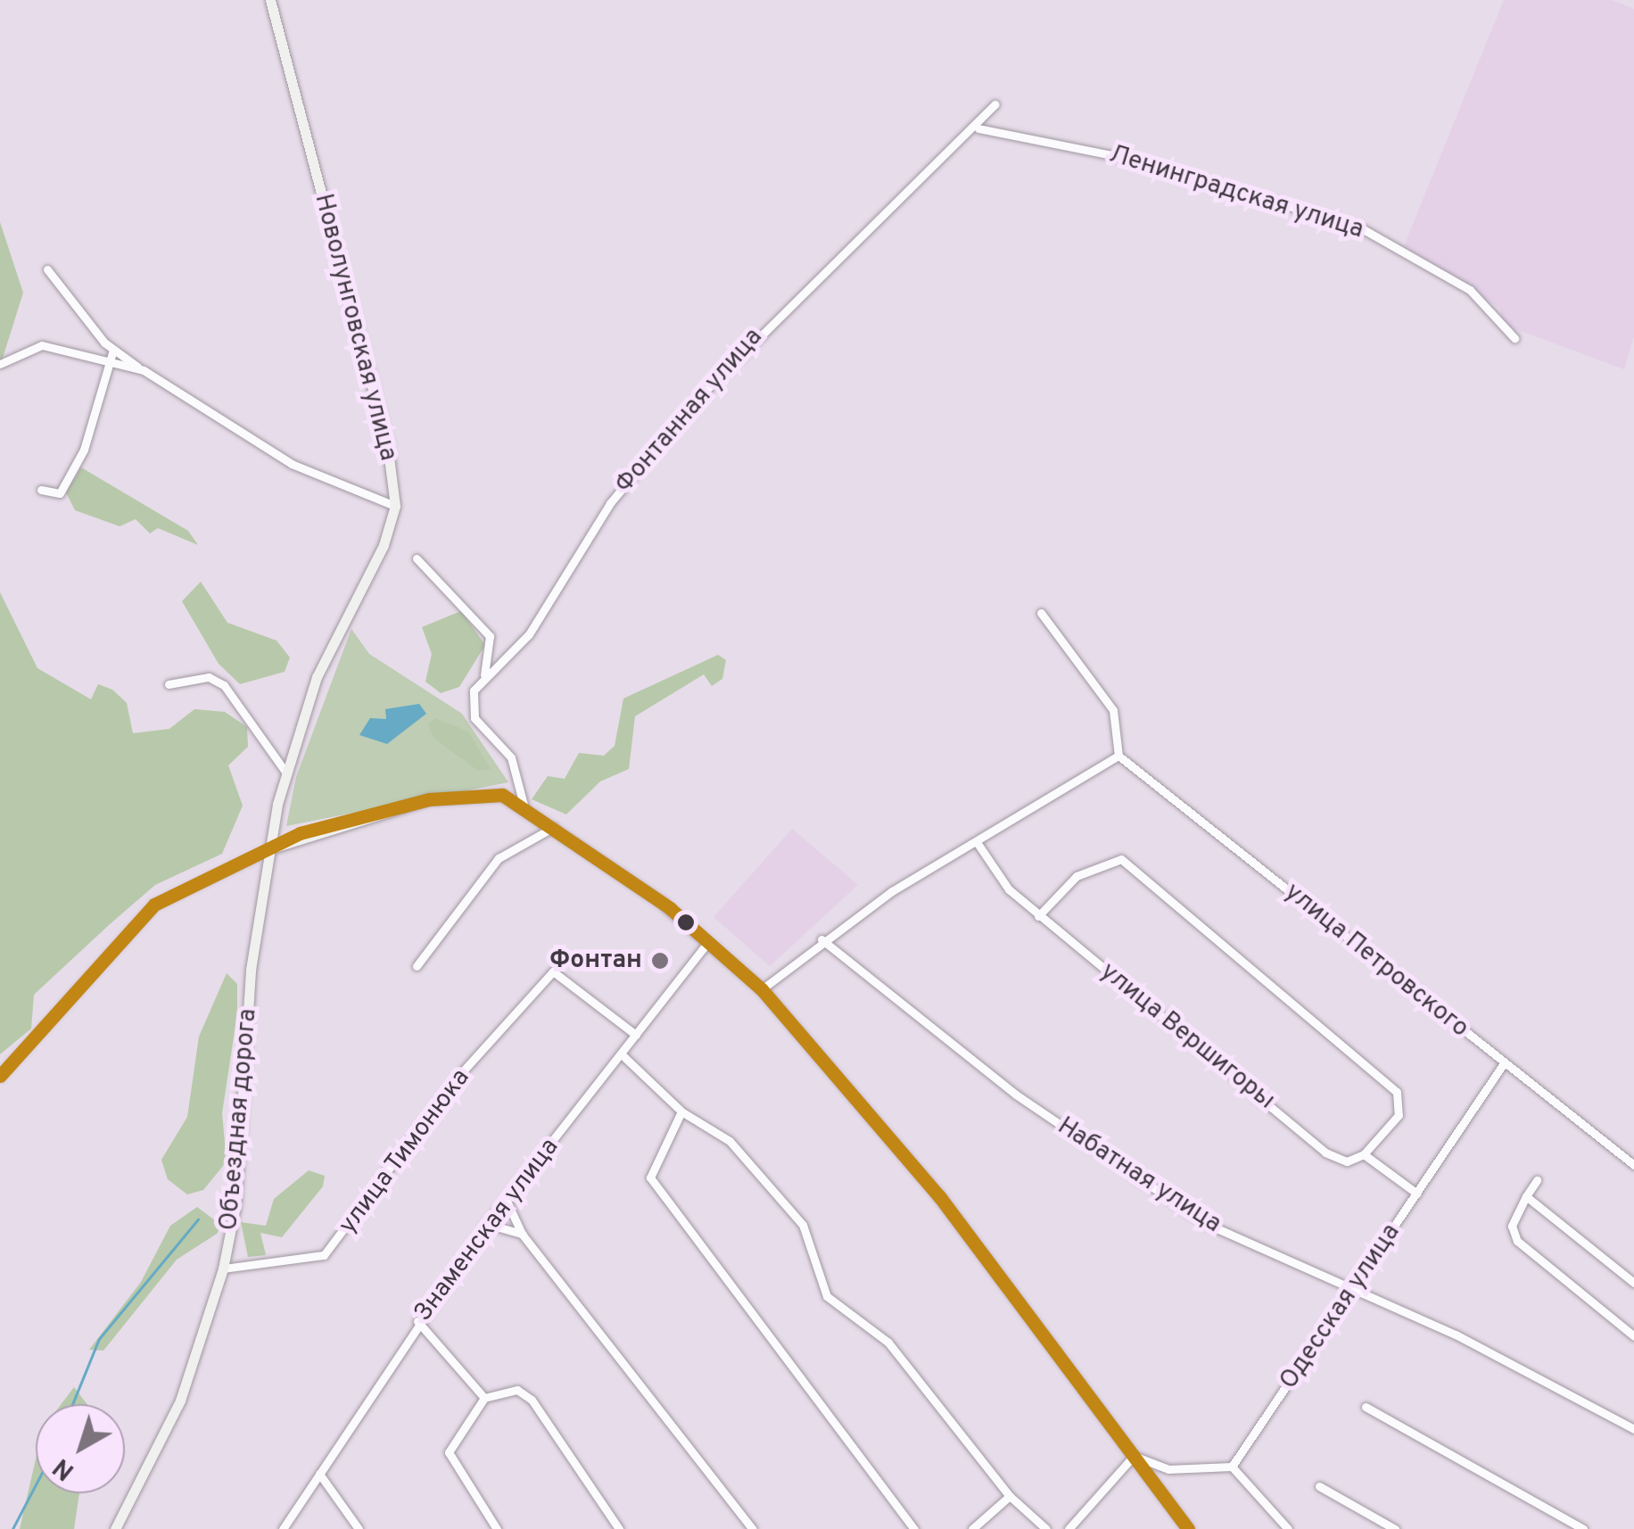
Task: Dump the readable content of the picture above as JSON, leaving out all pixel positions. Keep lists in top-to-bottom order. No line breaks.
{"streets":{"street":["Ленинградская улица","Новолунговская улица","Фонтанная улица","улица Петровского","улица Вершигоры","Объездная дорога","улица Тимонюка","Набатная улица","Знаменская улица","Одесская улица"]},"crossings":[["Ленинградская улица","Фонтанная улица"],["Новолунговская улица","Объездная дорога"],["улица Петровского","Одесская улица"],["Объездная дорога","улица Тимонюка"],["улица Тимонюка","Знаменская улица"],["Набатная улица","Одесская улица"]],"places":["Фонтан"],"north":"bottom left"}
